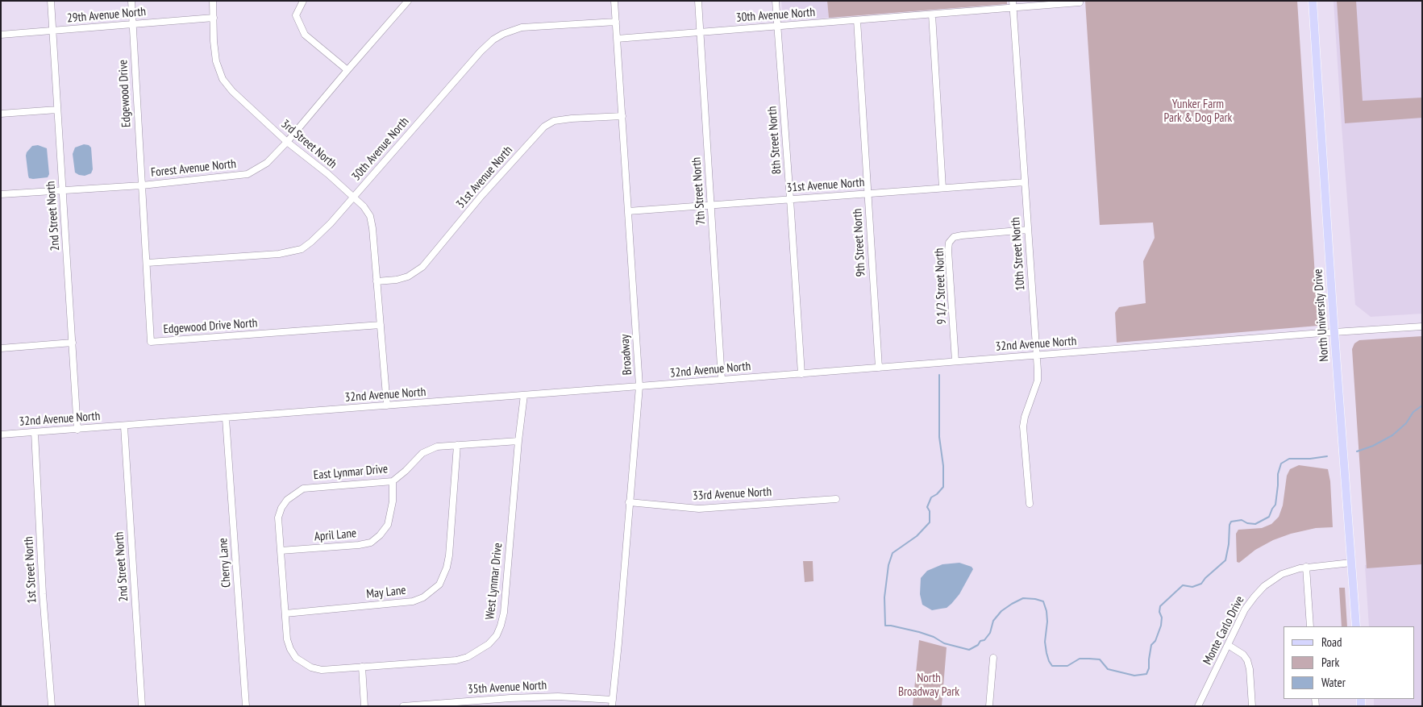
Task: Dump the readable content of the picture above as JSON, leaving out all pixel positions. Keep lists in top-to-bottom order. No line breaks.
{"streets":{"main road":["North University Drive"],"street":["29th Avenue North","30th Avenue North","Edgewood Drive","8th Street North","3rd Street North","Forest Avenue North","31st Avenue North","7th Street North","2nd Street North","9th Street North","10th Street North","9 1/2 Street North","Edgewood Drive North","32nd Avenue North","Broadway","East Lynmar Drive","33rd Avenue North","April Lane","Cherry Lane","1st Street North","West Lynmar Drive","May Lane","Monte Carlo Drive","35th Avenue North"]},"crossings":[["29th Avenue North","Edgewood Drive"],["29th Avenue North","3rd Street North"],["29th Avenue North","2nd Street North"],["30th Avenue North","8th Street North"],["30th Avenue North","3rd Street North"],["30th Avenue North","7th Street North"],["30th Avenue North","9th Street North"],["30th Avenue North","10th Street North"],["30th Avenue North","Edgewood Drive North"],["30th Avenue North","Broadway"],["Edgewood Drive","Forest Avenue North"],["Edgewood Drive","Edgewood Drive North"],["8th Street North","31st Avenue North"],["8th Street North","32nd Avenue North"],["3rd Street North","Forest Avenue North"],["3rd Street North","31st Avenue North"],["3rd Street North","Edgewood Drive North"],["3rd Street North","32nd Avenue North"],["Forest Avenue North","2nd Street North"],["Forest Avenue North","Edgewood Drive North"],["31st Avenue North","7th Street North"],["31st Avenue North","9th Street North"],["31st Avenue North","10th Street North"],["31st Avenue North","Broadway"],["7th Street North","32nd Avenue North"],["2nd Street North","32nd Avenue North"],["9th Street North","32nd Avenue North"],["10th Street North","9 1/2 Street North"],["10th Street North","32nd Avenue North"],["9 1/2 Street North","32nd Avenue North"],["North University Drive","32nd Avenue North"],["North University Drive","Monte Carlo Drive"],["32nd Avenue North","Broadway"],["32nd Avenue North","Cherry Lane"],["32nd Avenue North","1st Street North"],["32nd Avenue North","West Lynmar Drive"],["Broadway","33rd Avenue North"],["Broadway","35th Avenue North"],["East Lynmar Drive","April Lane"],["East Lynmar Drive","West Lynmar Drive"],["East Lynmar Drive","May Lane"]],"parks":["Yunker Farm Park & Dog Park","North Broadway Park"],"legend":["Road","Park","Water"]}
